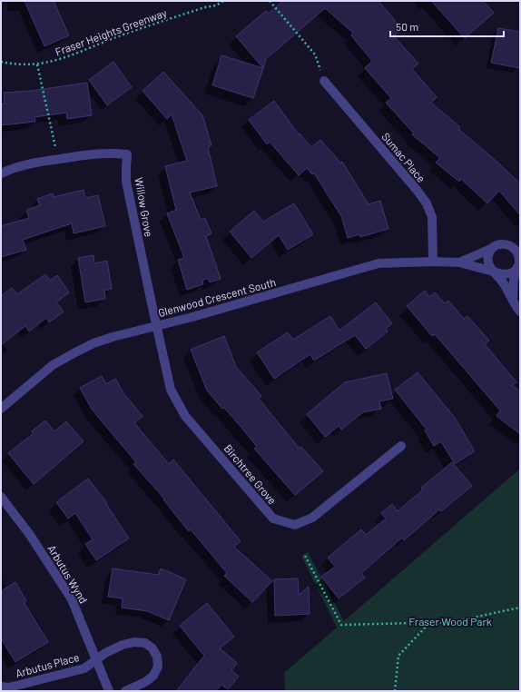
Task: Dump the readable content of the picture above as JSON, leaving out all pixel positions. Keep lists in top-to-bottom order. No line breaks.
{"streets":{"street":["Sumac Place","Willow Grove","Glenwood Crescent South","Birchtree Grove","Arbutus Wynd","Arbutus Place"],"path":["Fraser Heights Greenway"]},"crossings":[["Sumac Place","Glenwood Crescent South"],["Willow Grove","Glenwood Crescent South"],["Willow Grove","Birchtree Grove"],["Glenwood Crescent South","Birchtree Grove"],["Arbutus Wynd","Arbutus Place"]],"parks":["Fraser Wood Park"],"scale_bar":"50 m"}
